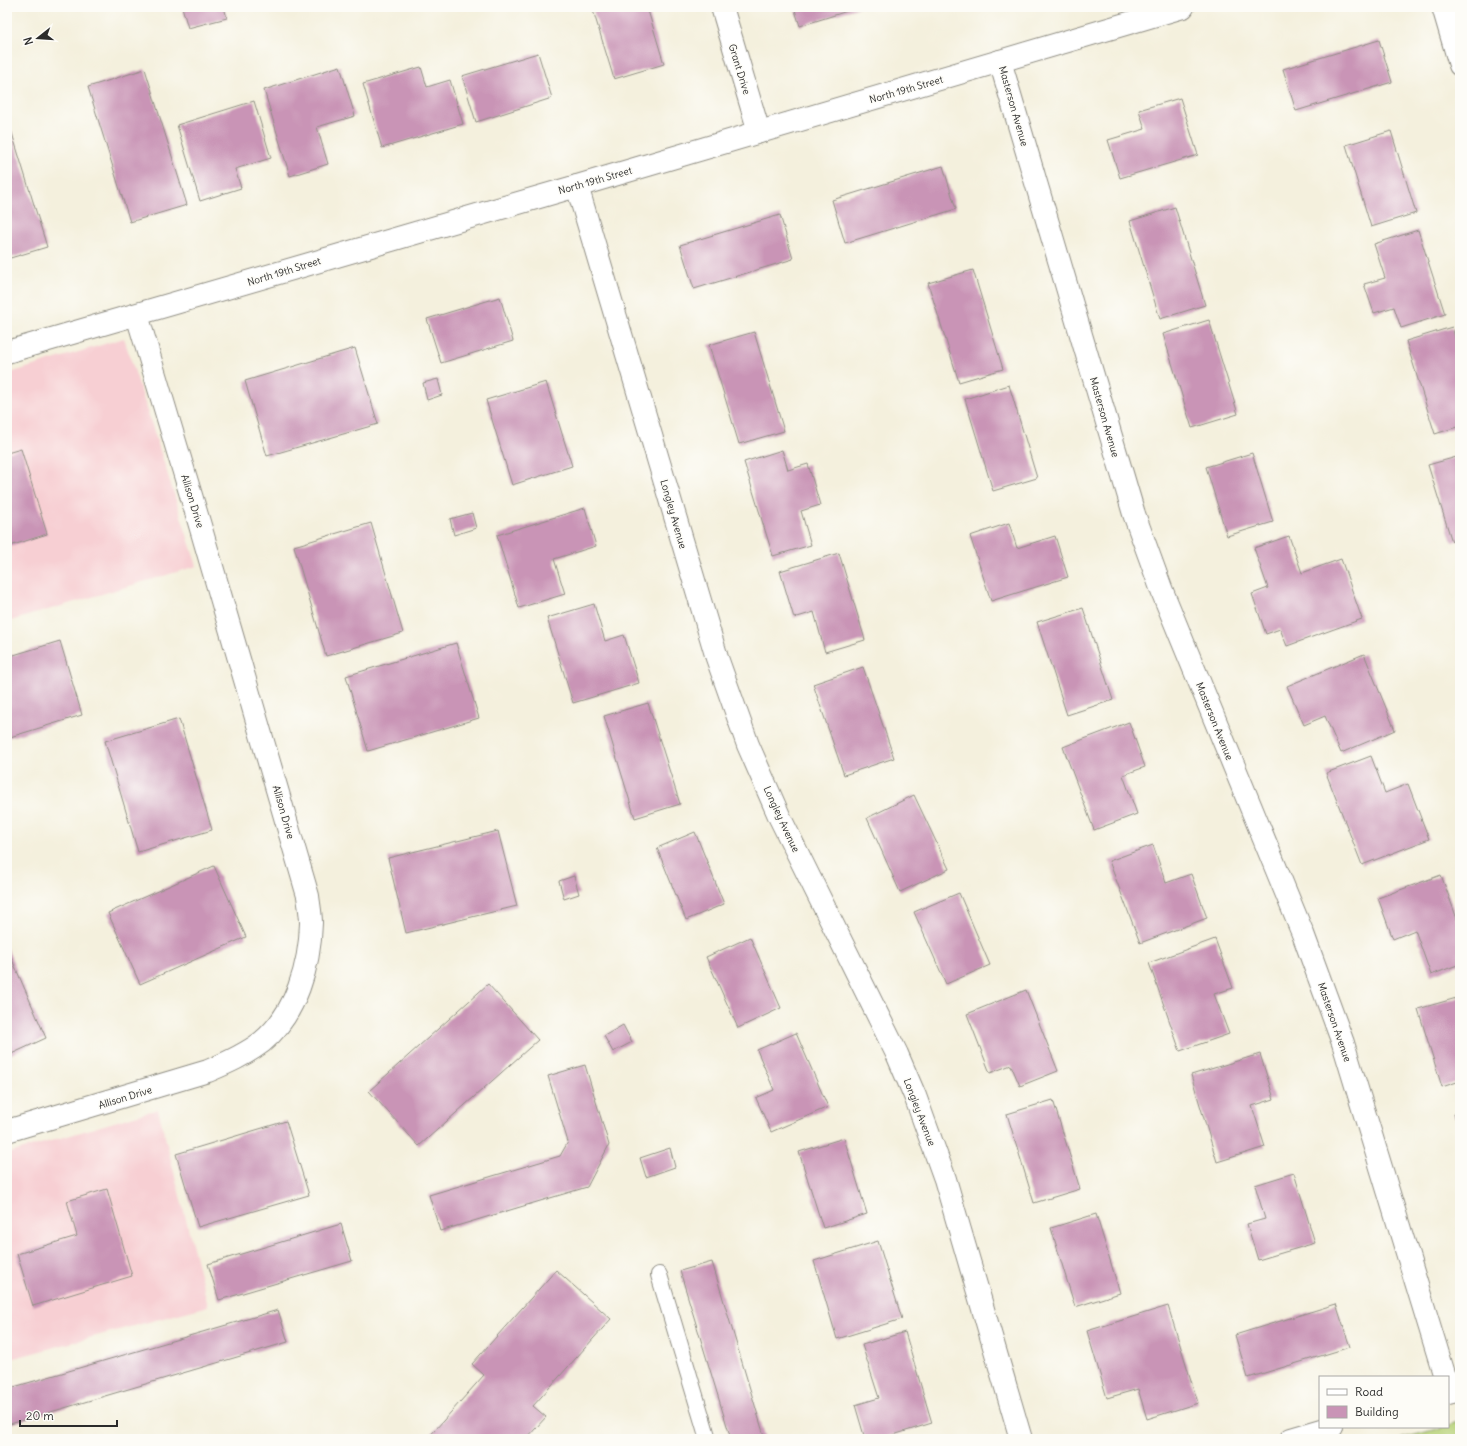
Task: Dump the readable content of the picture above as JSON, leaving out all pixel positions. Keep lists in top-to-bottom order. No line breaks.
{"streets":{"street":["Grant Drive","North 19th Street","Masterson Avenue","Allison Drive","Longley Avenue"]},"crossings":[["Grant Drive","North 19th Street"],["North 19th Street","Masterson Avenue"],["North 19th Street","Allison Drive"],["North 19th Street","Longley Avenue"]],"legend":["Road","Building"],"scale_bar":"20 m","north":"left"}
